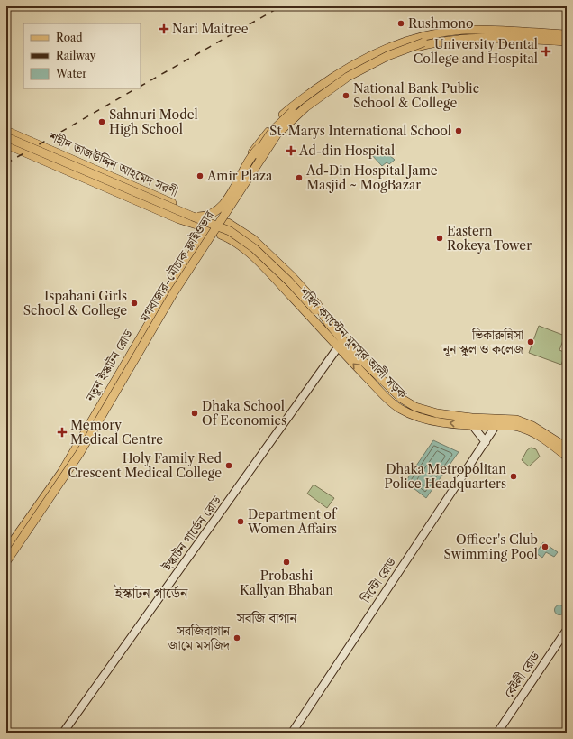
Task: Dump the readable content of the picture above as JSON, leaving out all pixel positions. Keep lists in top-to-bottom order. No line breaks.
{"streets":{"main road":["শহীদ তাজউদ্দিন আহমেদ সরণী","মগবাজার-মৌচাক ফ্লাইওভার","শহিদ ক্যাপ্টেন মুনসুর আলী সড়ক","নতুন ইস্কাটন রোড","ইস্কাটন গার্ডেন রোড","মিন্টো রোড","বেইলী রোড"]},"crossings":[["শহীদ তাজউদ্দিন আহমেদ সরণী","শহিদ ক্যাপ্টেন মুনসুর আলী সড়ক"],["শহীদ তাজউদ্দিন আহমেদ সরণী","নতুন ইস্কাটন রোড"],["মগবাজার-মৌচাক ফ্লাইওভার","নতুন ইস্কাটন রোড"],["শহিদ ক্যাপ্টেন মুনসুর আলী সড়ক","নতুন ইস্কাটন রোড"],["শহিদ ক্যাপ্টেন মুনসুর আলী সড়ক","ইস্কাটন গার্ডেন রোড"],["শহিদ ক্যাপ্টেন মুনসুর আলী সড়ক","মিন্টো রোড"]],"districts":["ইস্কাটন গার্ডেন","সবজি বাগান"],"places":{"other":["Rushmono","National Bank Public School & College","Sahnuri Model High School","St. Marys International School","Amir Plaza","Ad-Din Hospital Jame Masjid ~ MogBazar","Eastern Rokeya Tower","Ispahani Girls School & College","ভিকারুন্নিসা নূন স্কুল ও কলেজ","Dhaka School Of Economics","Holy Family Red Crescent Medical College","Dhaka Metropolitan Police Headquarters","Department of Women Affairs","Officer's Club Swimming Pool","Probashi Kallyan Bhaban","সবজিবাগান জামে মসজিদ"],"health":["Nari Maitree","University Dental College and Hospital","Ad-din Hospital","Memory Medical Centre"]},"legend":["Road","Railway","Water"]}
